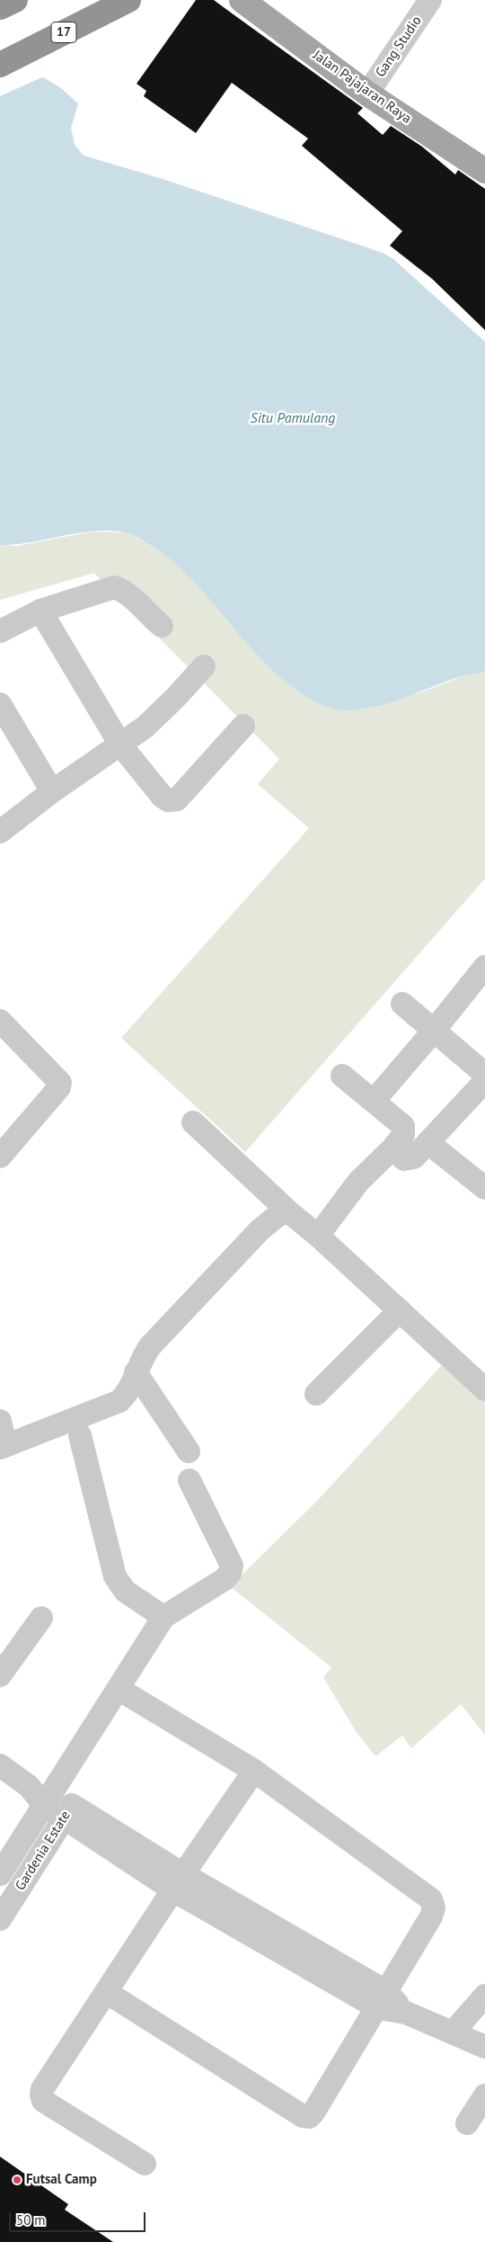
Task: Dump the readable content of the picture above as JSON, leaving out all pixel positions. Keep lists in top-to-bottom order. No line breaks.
{"streets":{"highway":["17"],"main road":["Jalan Pajajaran Raya"],"street":["Gang Studio","Gardenia Estate"]},"crossings":[["Gang Studio","Jalan Pajajaran Raya"]],"water":["Situ Pamulang"],"places":["Futsal Camp"],"scale_bar":"50 m"}
